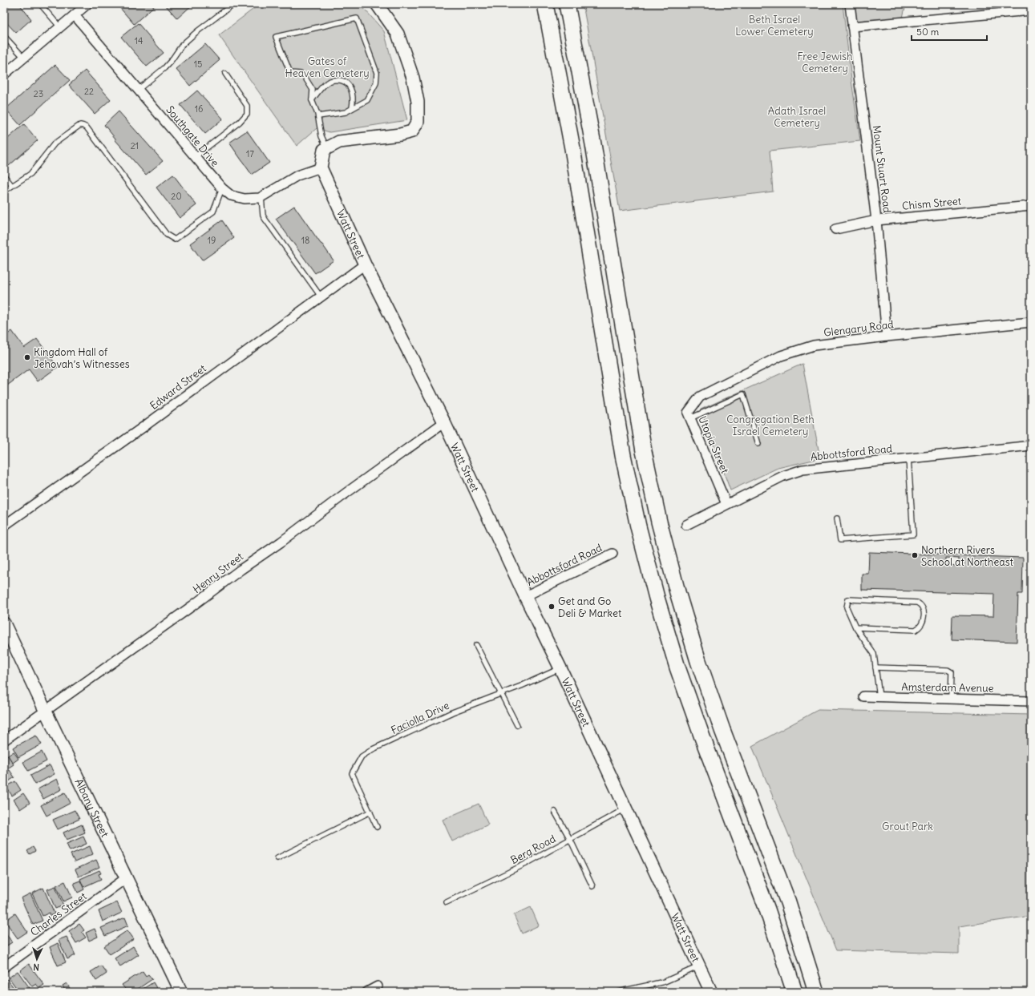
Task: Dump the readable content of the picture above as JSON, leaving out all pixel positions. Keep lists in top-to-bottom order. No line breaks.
{"streets":{"street":["Southgate Drive","Mount Stuart Road","Chism Street","Watt Street","Glengary Road","Edward Street","Utopia Street","Abbottsford Road","Henry Street","Amsterdam Avenue","Albany Street","Charles Street"],"lane":["Faciolla Drive","Berg Road"]},"crossings":[["Southgate Drive","Watt Street"],["Mount Stuart Road","Chism Street"],["Mount Stuart Road","Glengary Road"],["Watt Street","Edward Street"],["Watt Street","Abbottsford Road"],["Watt Street","Henry Street"],["Watt Street","Faciolla Drive"],["Watt Street","Berg Road"],["Glengary Road","Utopia Street"],["Utopia Street","Abbottsford Road"],["Henry Street","Albany Street"],["Albany Street","Charles Street"]],"parks":["Beth Israel Lower Cemetery","Free Jewish Cemetery","Gates of Heaven Cemetery","Adath Israel Cemetery","Congregation Beth Israel Cemetery","Grout Park"],"places":["Kingdom Hall of Jehovah’s Witnesses","Northern Rivers School at Northeast","Get and Go Deli & Market"],"house_numbers":["14","15","22","23","16","21","17","20","19","18"],"scale_bar":"50 m","north":"bottom"}
